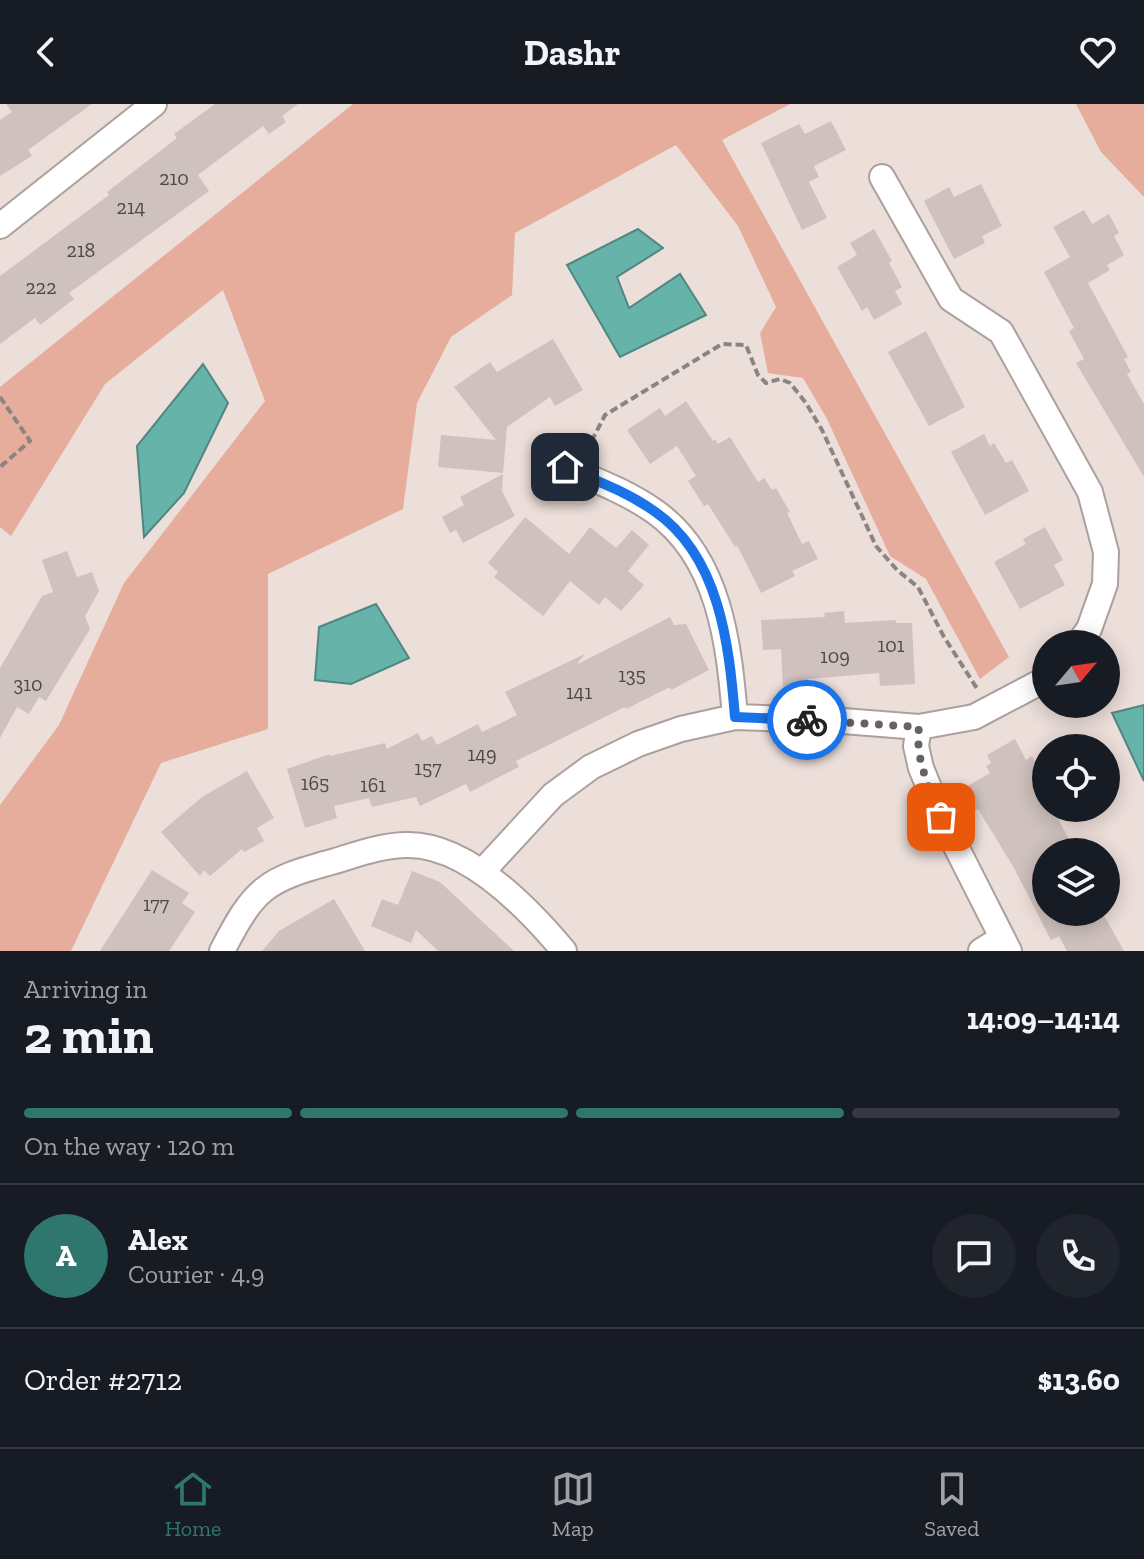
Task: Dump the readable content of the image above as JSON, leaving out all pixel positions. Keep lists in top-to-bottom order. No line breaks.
{"house_numbers":["210","214","218","222","101","109","135","310","141","149","157","165","161","177"],"north":"top right","page":{"header":"Dashr","heading":["2 min","Arriving in","14:09–14:14"],"panel":["Alex","Courier · 4.9","Order #2712","$13.60"],"bar":"On the way · 120 m","round":"A","tabs":["Home","Map","Saved"]}}
